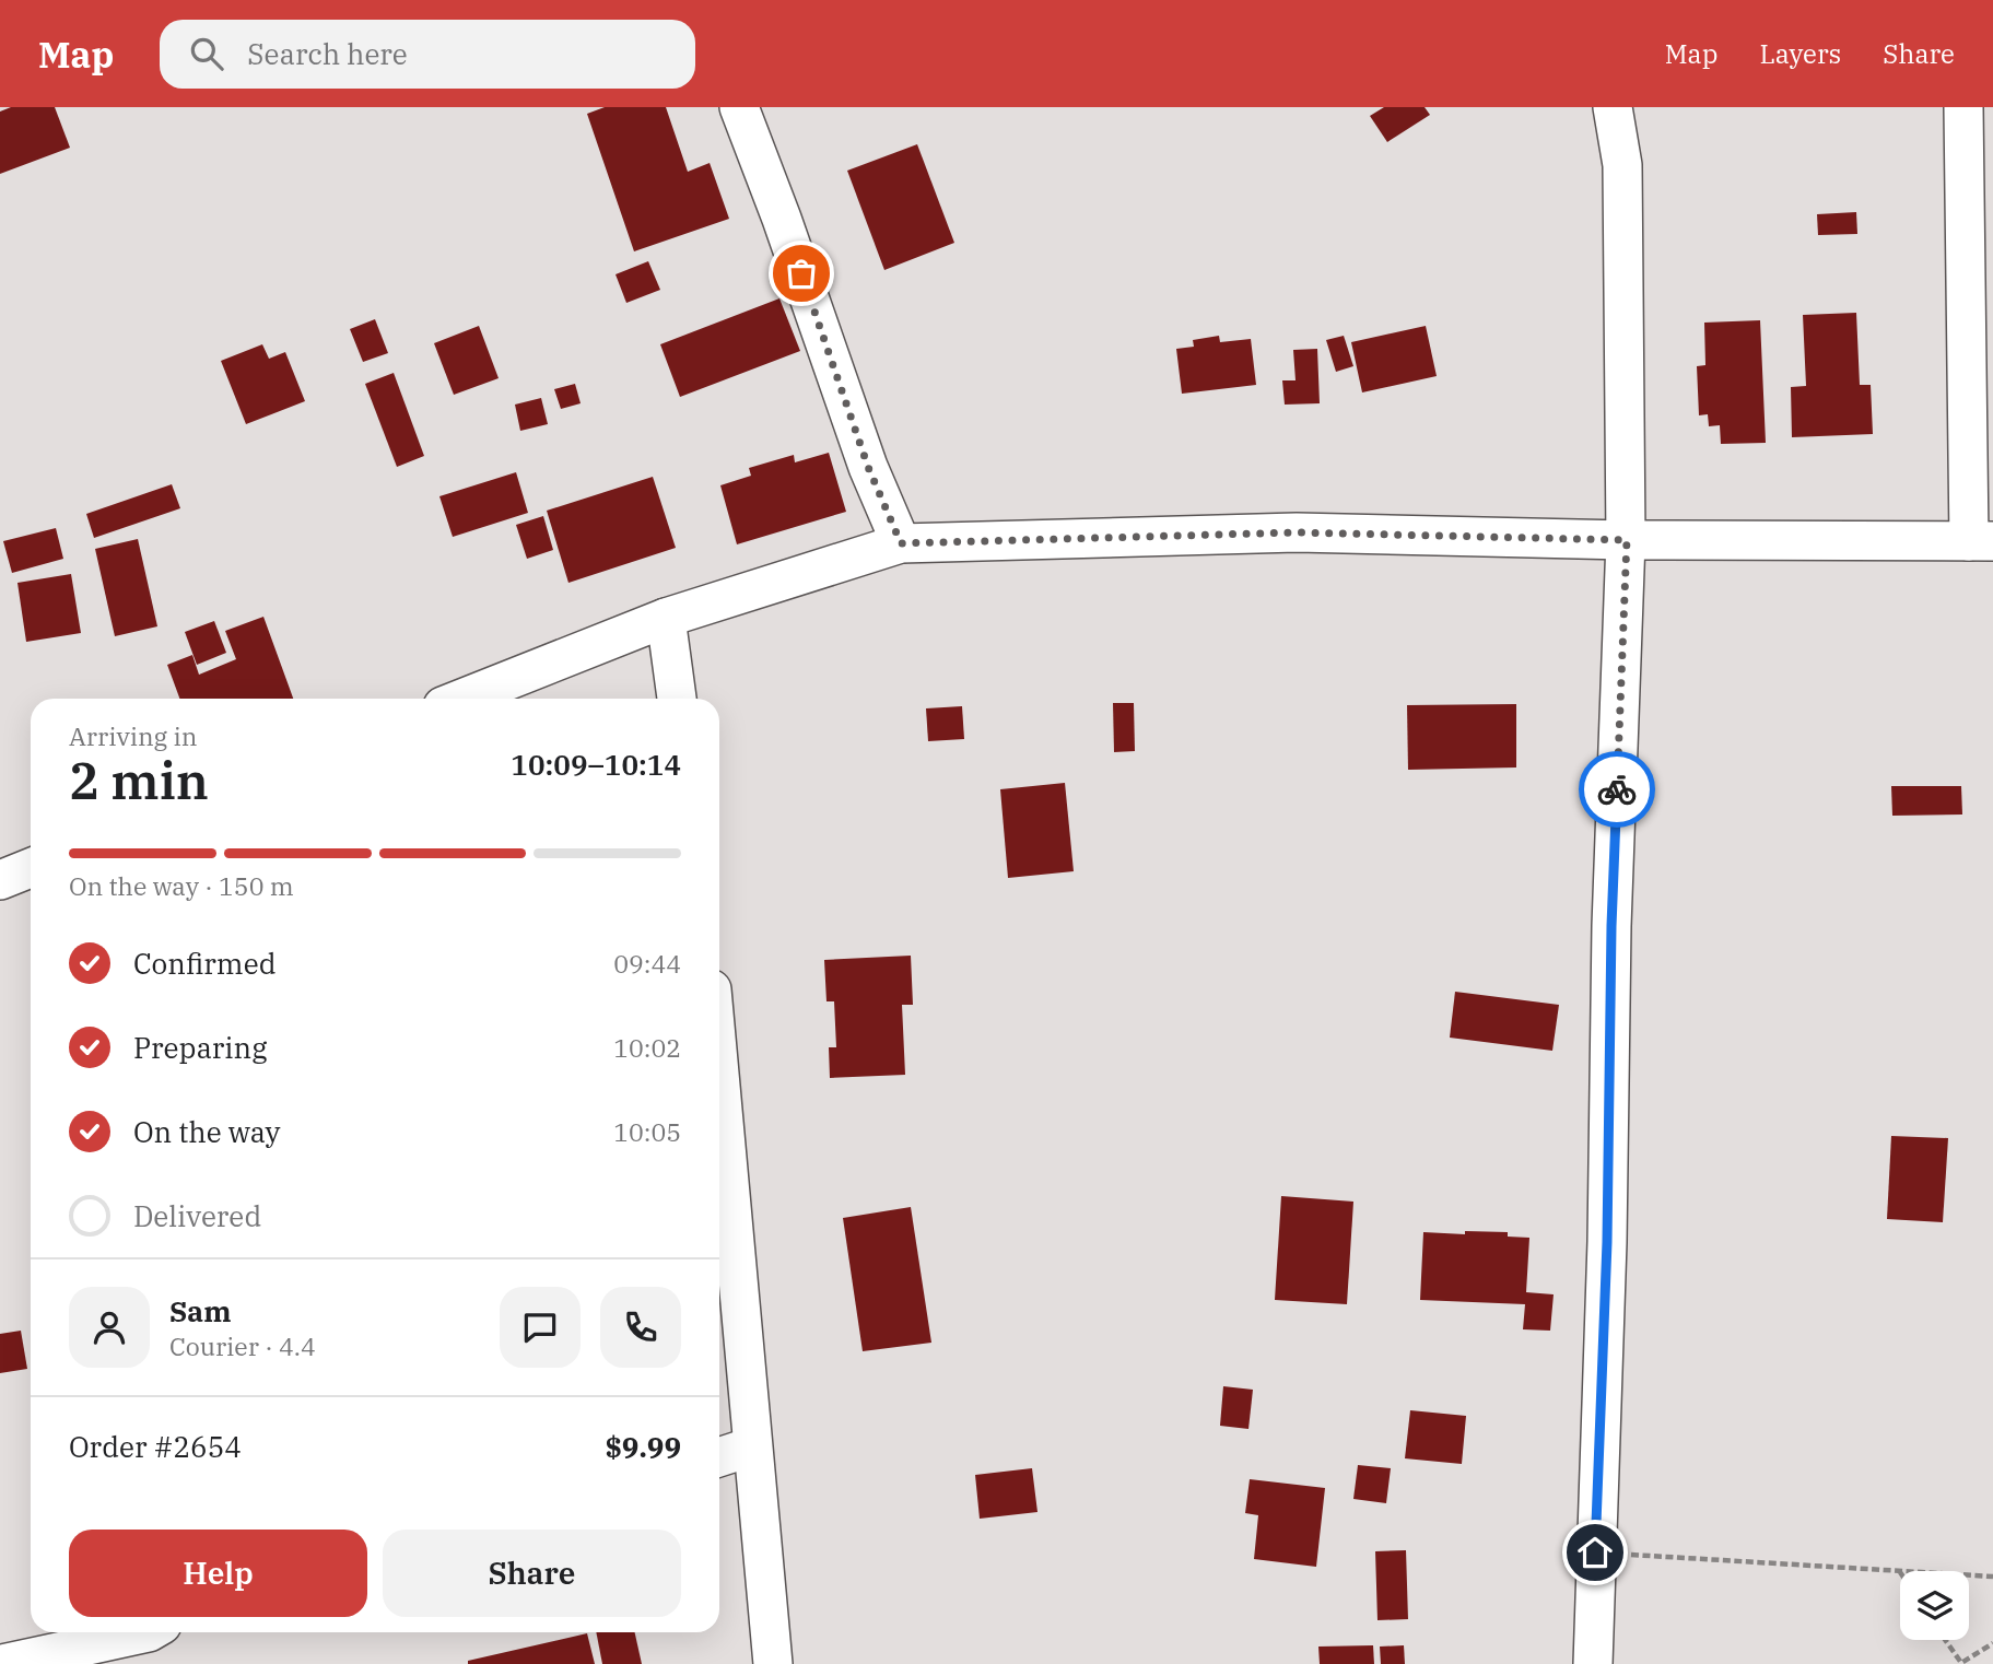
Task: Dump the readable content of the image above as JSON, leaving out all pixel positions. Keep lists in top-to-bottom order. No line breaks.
{"page":{"header":"Map","search":"Search here","nav":["Map","Layers","Share"],"heading":["2 min","Arriving in","10:09–10:14"],"panel":["Sam","Courier · 4.4","Order #2654","$9.99"],"bar":"On the way · 150 m","list":[["Confirmed","09:44"],["Preparing","10:02"],["On the way","10:05"],"Delivered"],"buttons":["Help","Share"]}}
